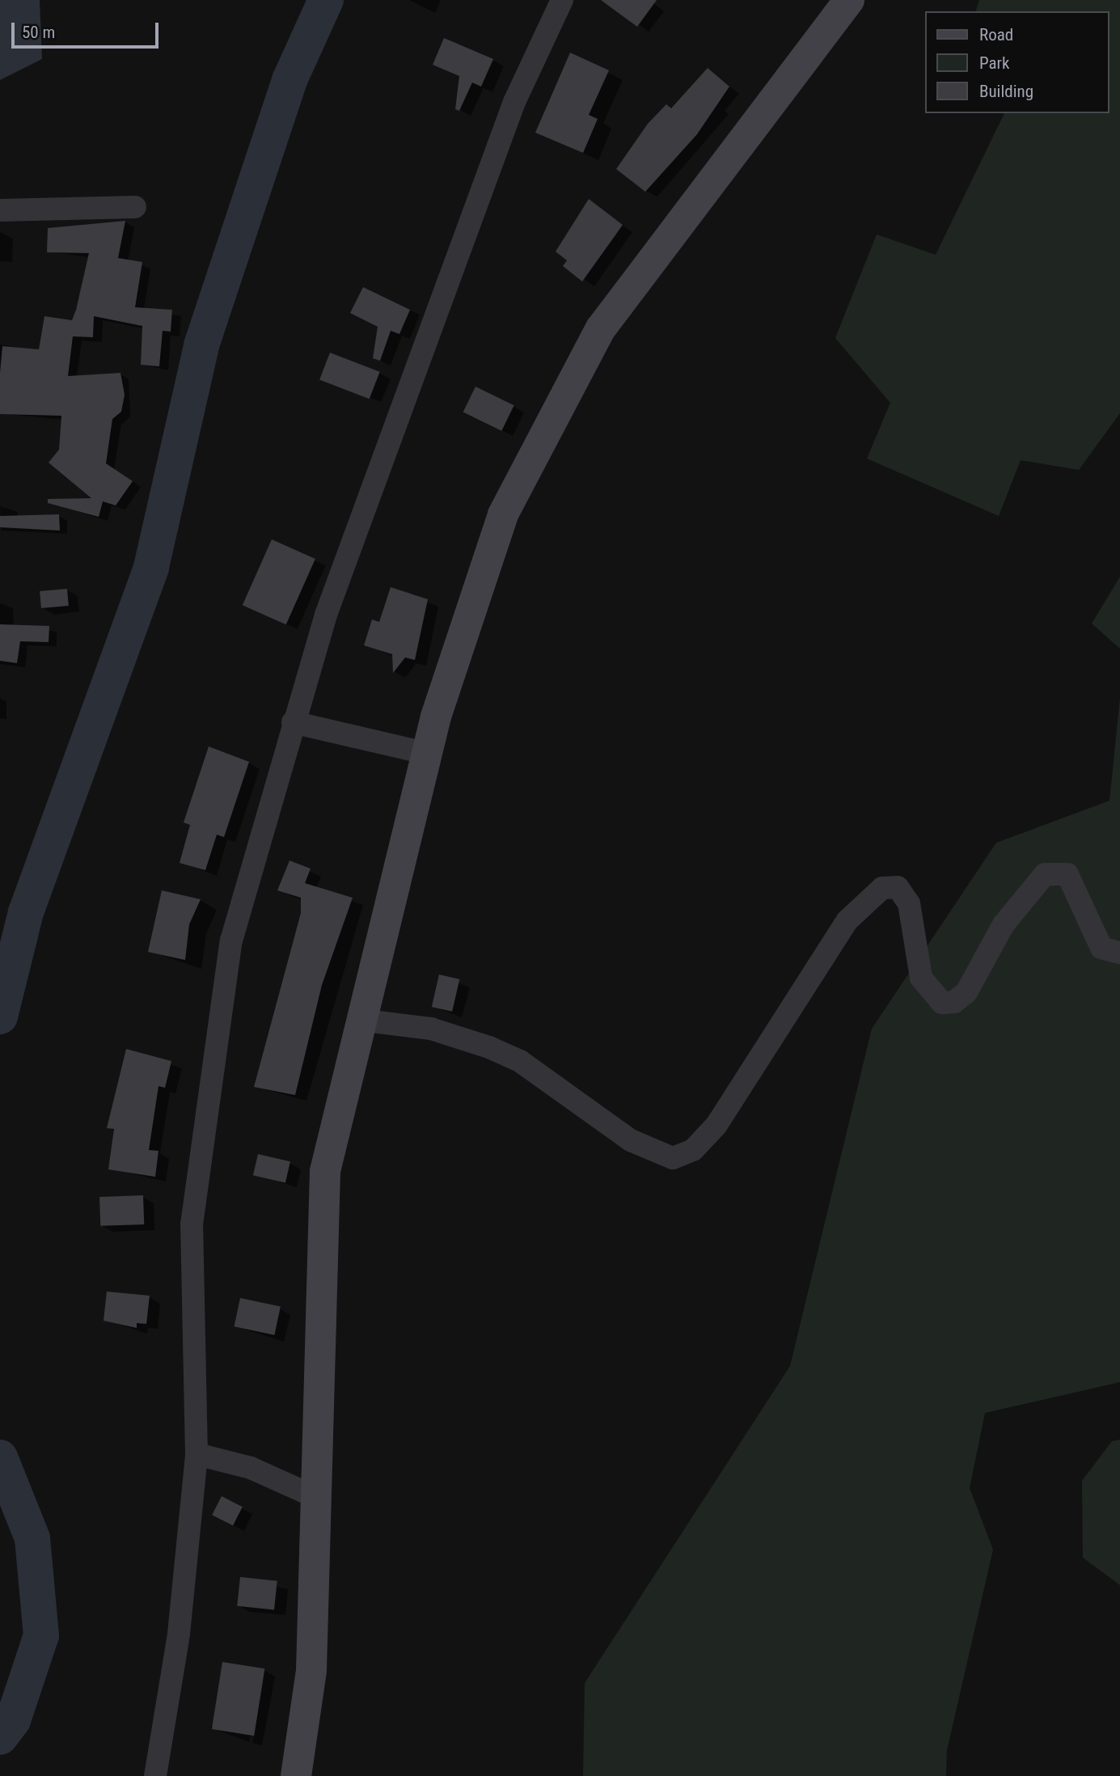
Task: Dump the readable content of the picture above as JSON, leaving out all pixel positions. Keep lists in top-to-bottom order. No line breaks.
{"legend":["Road","Park","Building"],"scale_bar":"50 m"}
